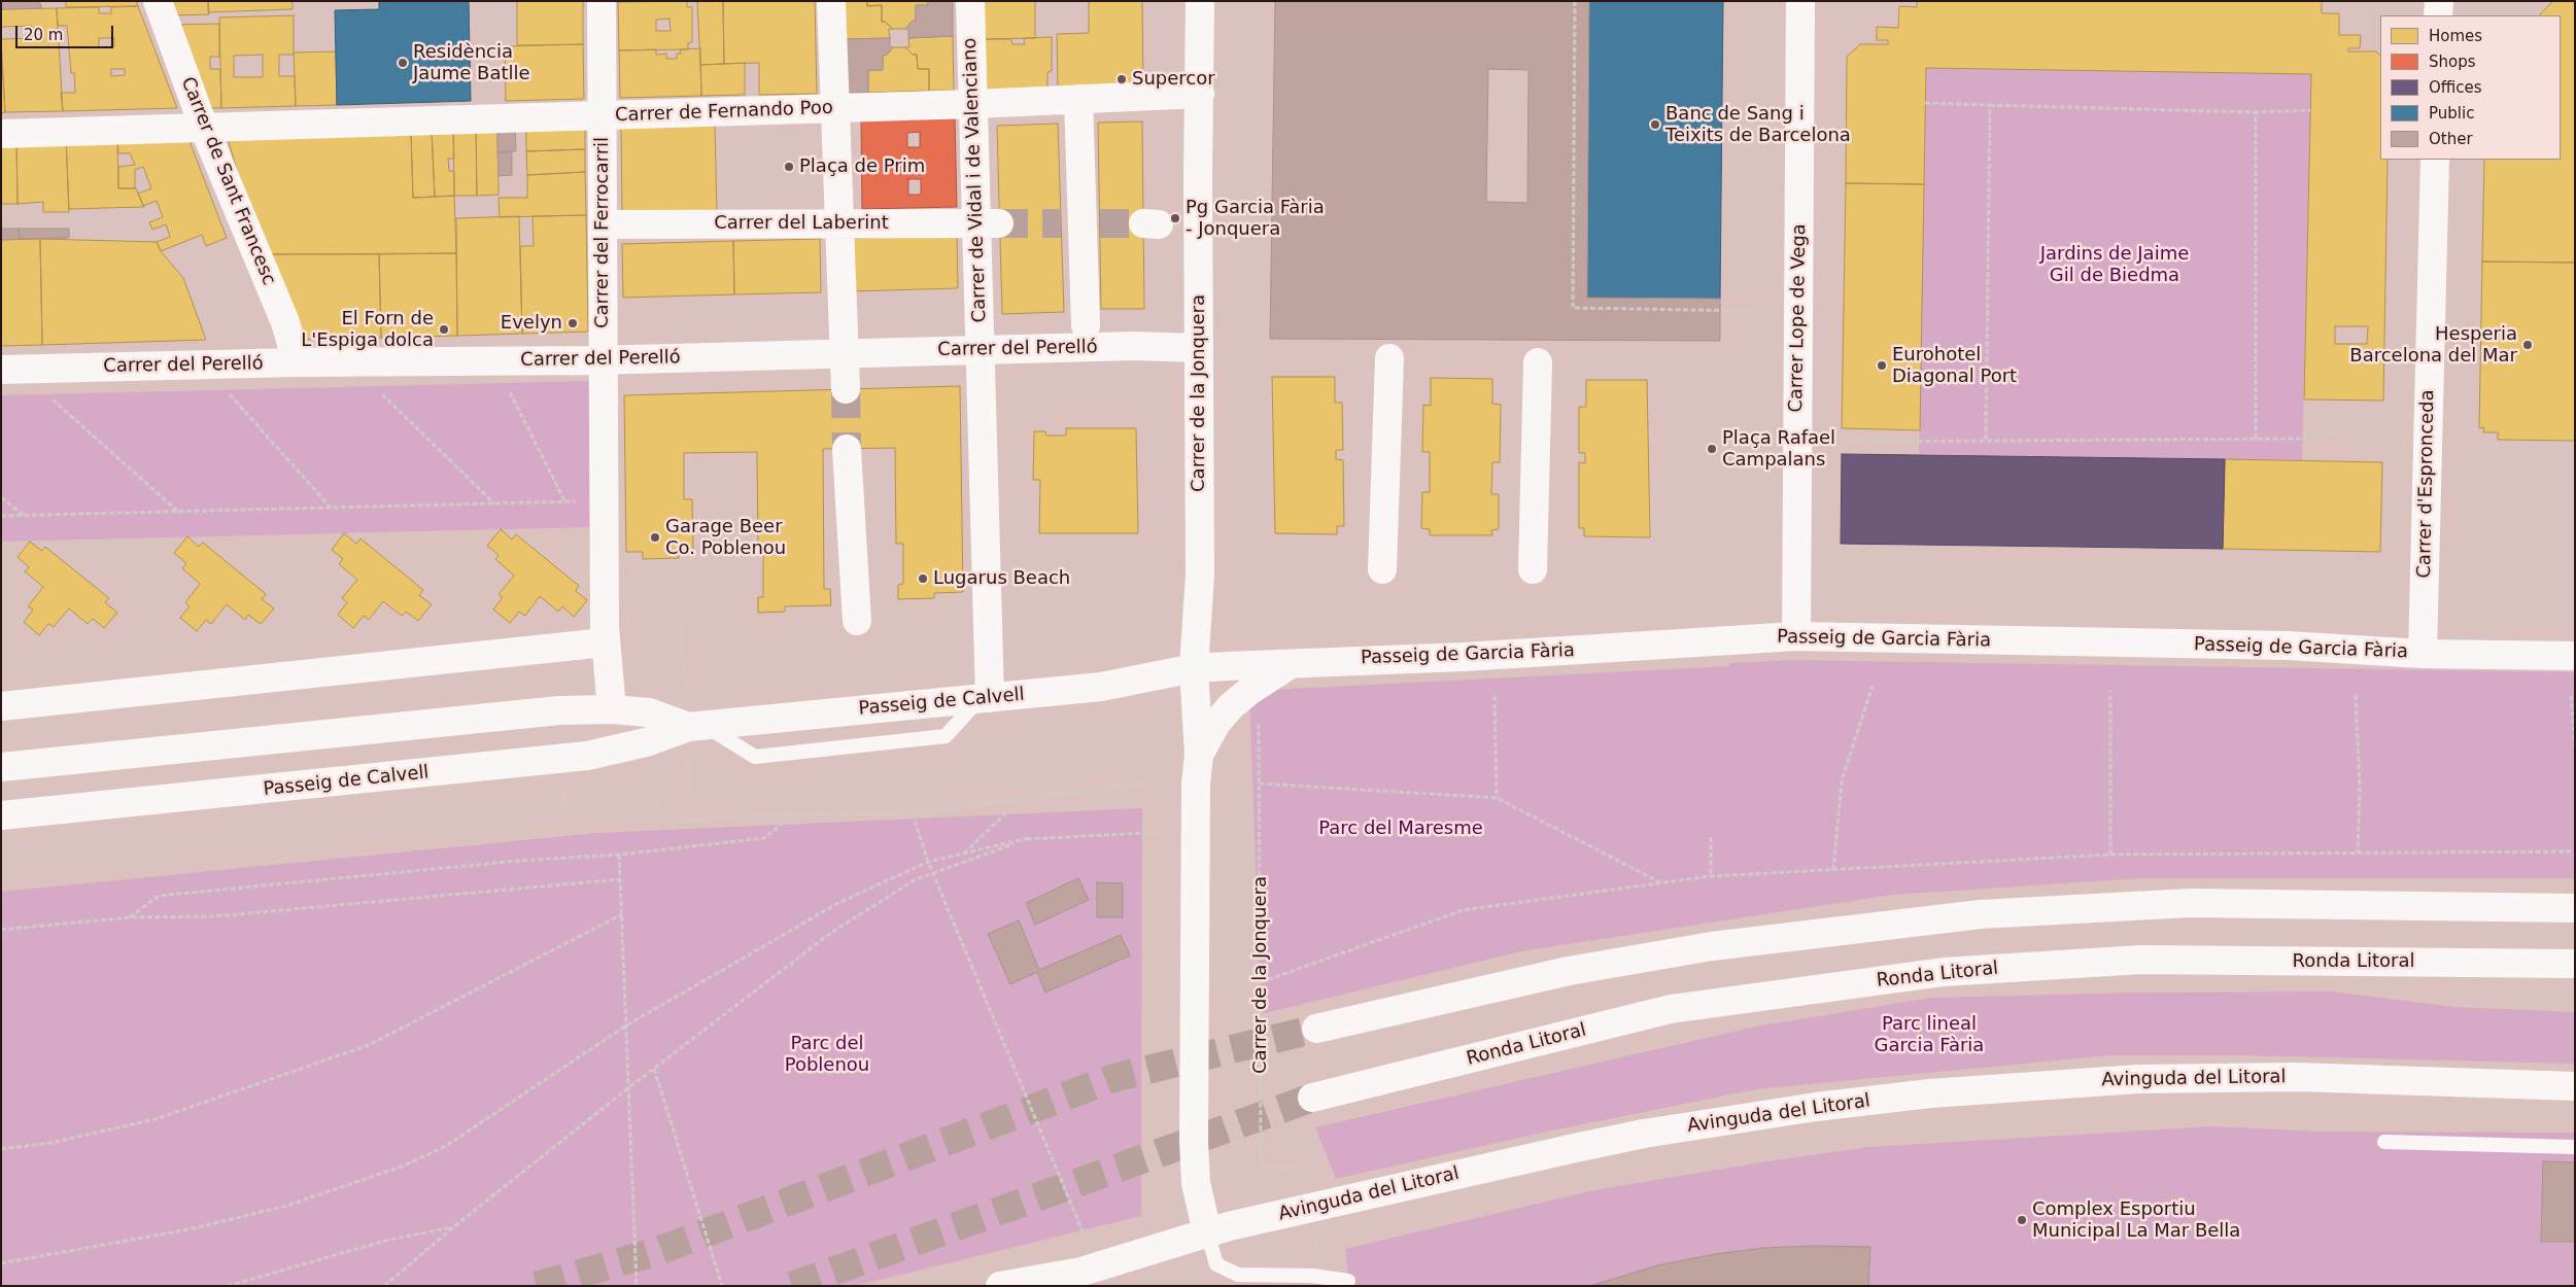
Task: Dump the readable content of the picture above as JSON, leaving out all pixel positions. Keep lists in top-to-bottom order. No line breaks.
{"streets":{"main road":["Carrer de Fernando Poo","Carrer de Vidal i de Valenciano","Carrer de Sant Francesc","Carrer del Laberint","Carrer del Ferrocarril","Carrer Lope de Vega","Carrer del Perelló","Carrer de la Jonquera","Carrer d'Espronceda","Passeig de Garcia Fària","Passeig de Calvell","Ronda Litoral","Avinguda del Litoral"]},"crossings":[["Carrer de Fernando Poo","Carrer de Vidal i de Valenciano"],["Carrer de Fernando Poo","Carrer de Sant Francesc"],["Carrer de Fernando Poo","Carrer del Ferrocarril"],["Carrer de Fernando Poo","Carrer de la Jonquera"],["Carrer de Vidal i de Valenciano","Carrer del Laberint"],["Carrer de Vidal i de Valenciano","Carrer del Perelló"],["Carrer de Vidal i de Valenciano","Passeig de Calvell"],["Carrer de Sant Francesc","Carrer del Perelló"],["Carrer del Laberint","Carrer del Ferrocarril"],["Carrer del Ferrocarril","Carrer del Perelló"],["Carrer del Ferrocarril","Passeig de Calvell"],["Carrer Lope de Vega","Passeig de Garcia Fària"],["Carrer del Perelló","Carrer de la Jonquera"],["Carrer de la Jonquera","Passeig de Garcia Fària"],["Carrer de la Jonquera","Passeig de Calvell"],["Carrer de la Jonquera","Avinguda del Litoral"],["Carrer d'Espronceda","Passeig de Garcia Fària"],["Passeig de Garcia Fària","Passeig de Calvell"]],"parks":["Jardins de Jaime Gil de Biedma","Parc del Maresme","Parc lineal Garcia Fària","Parc del Poblenou"],"places":["Residència Jaume Batlle","Supercor","Banc de Sang i Teixits de Barcelona","Plaça de Prim","Pg Garcia Fària - Jonquera","Evelyn","El Forn de L'Espiga dolca","Hesperia Barcelona del Mar","Eurohotel Diagonal Port","Plaça Rafael Campalans","Garage Beer Co. Poblenou","Lugarus Beach","Complex Esportiu Municipal La Mar Bella"],"legend":["Homes","Shops","Offices","Public","Other"],"scale_bar":"20 m"}
